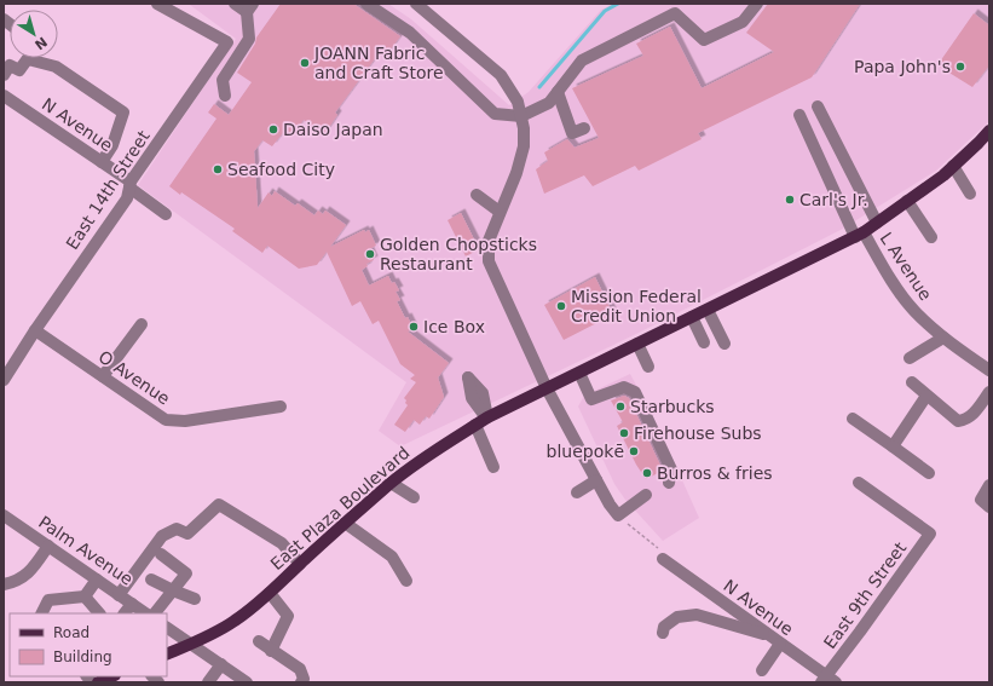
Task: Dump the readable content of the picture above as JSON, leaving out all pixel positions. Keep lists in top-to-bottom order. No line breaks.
{"streets":{"main road":["East Plaza Boulevard"],"street":["N Avenue","East 14th Street","L Avenue","O Avenue","Palm Avenue","East 9th Street"]},"crossings":[["N Avenue","East 14th Street"],["N Avenue","East 9th Street"],["East 14th Street","O Avenue"],["L Avenue","East Plaza Boulevard"]],"places":["JOANN Fabric and Craft Store","Papa John's","Daiso Japan","Seafood City","Carl's Jr.","Golden Chopsticks Restaurant","Mission Federal Credit Union","Ice Box","Starbucks","Firehouse Subs","bluepokē","Burros & fries"],"legend":["Road","Building"],"north":"bottom right"}
